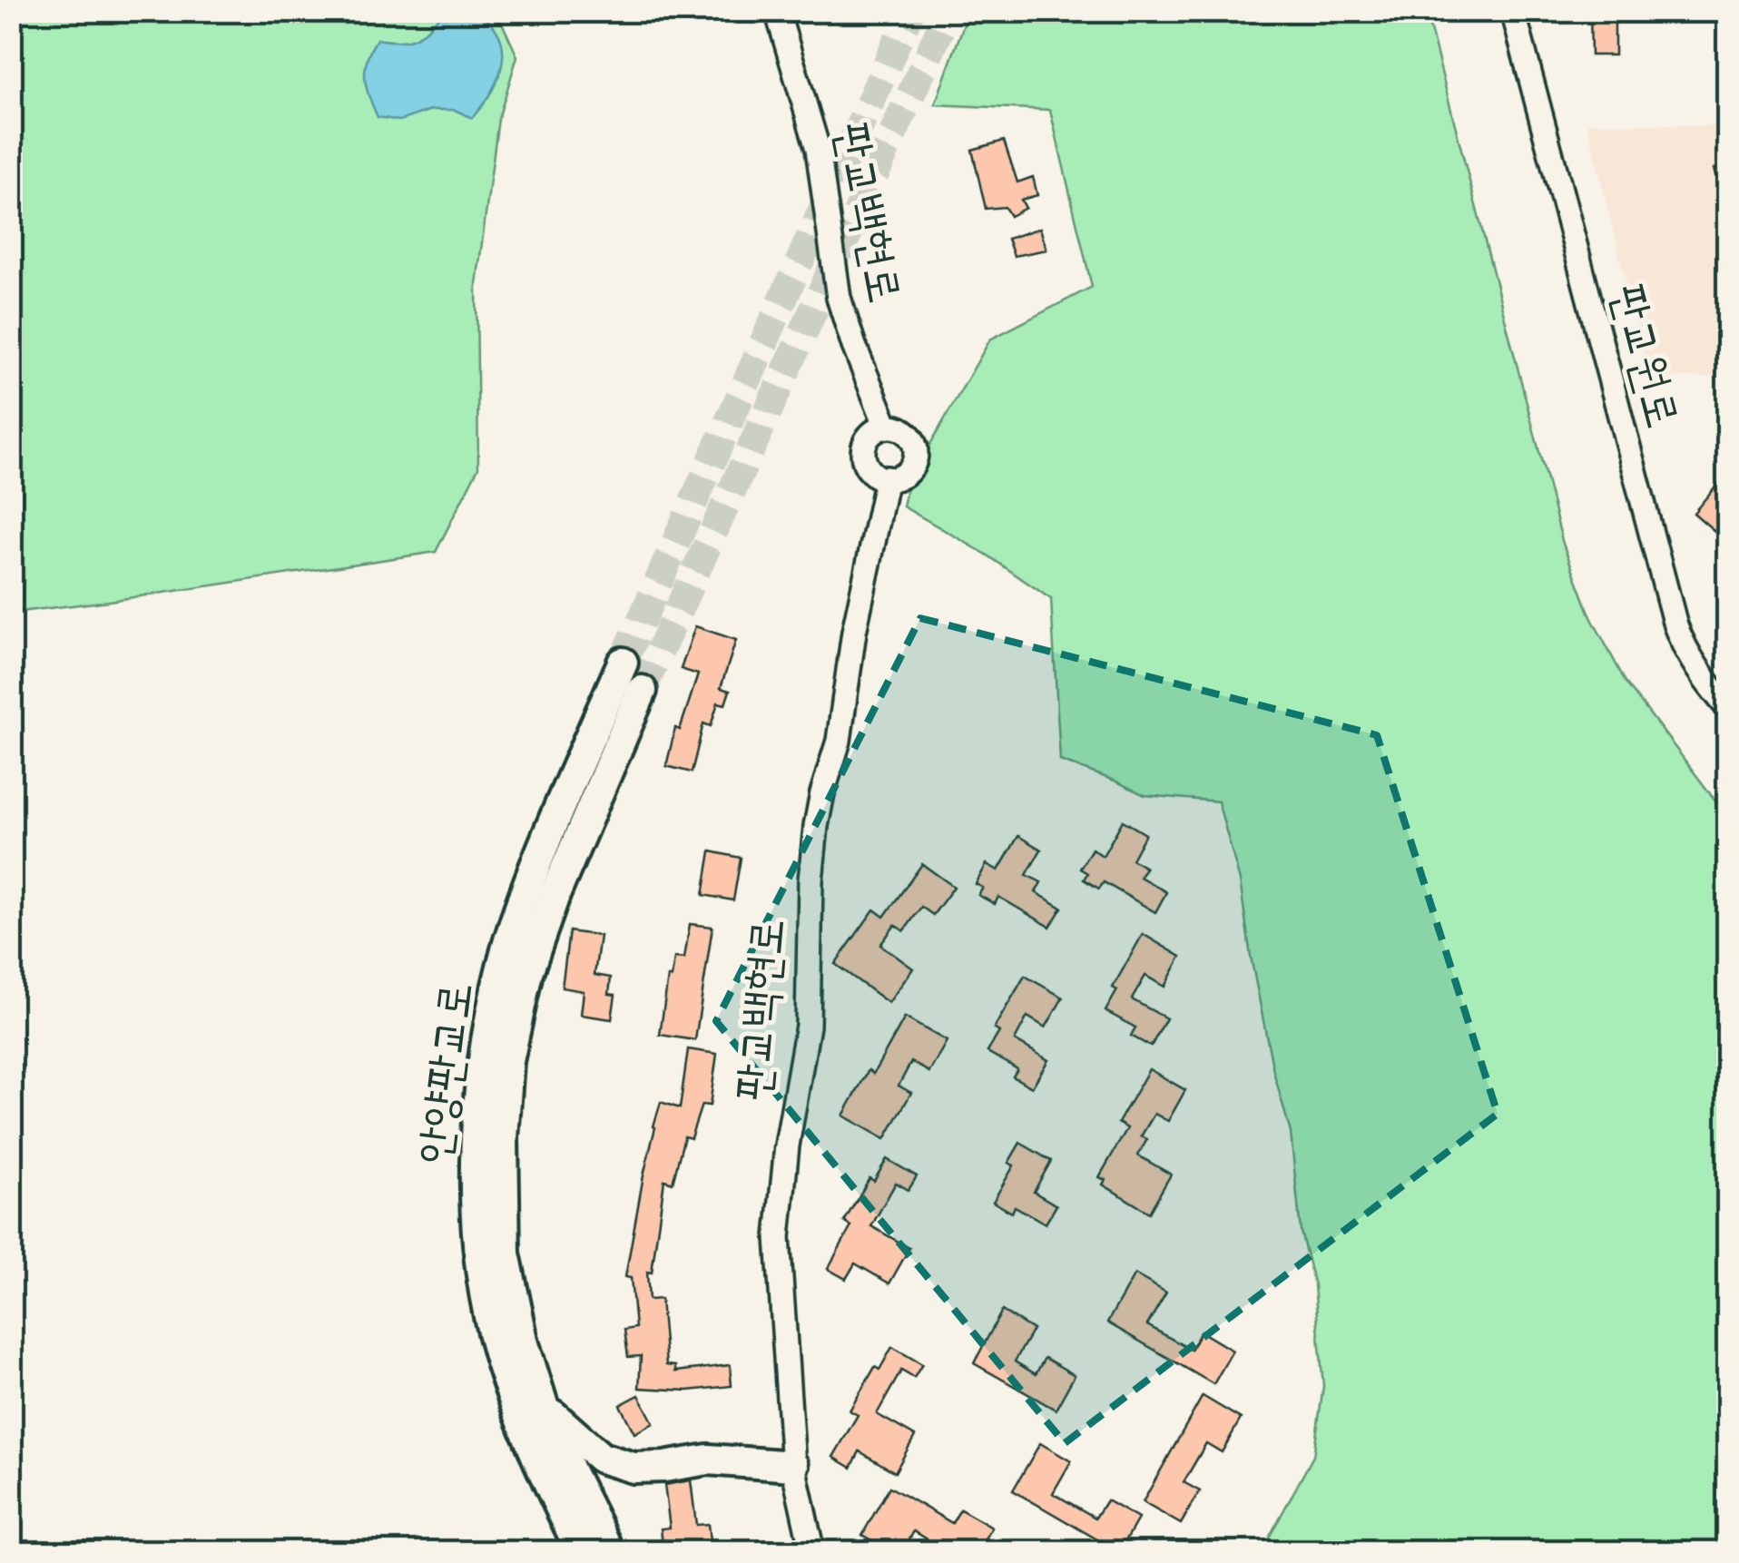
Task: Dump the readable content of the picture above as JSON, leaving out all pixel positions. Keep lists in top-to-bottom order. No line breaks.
{"streets":{"main road":["안양판교로"],"street":["판교백현로","판교원로"]}}
